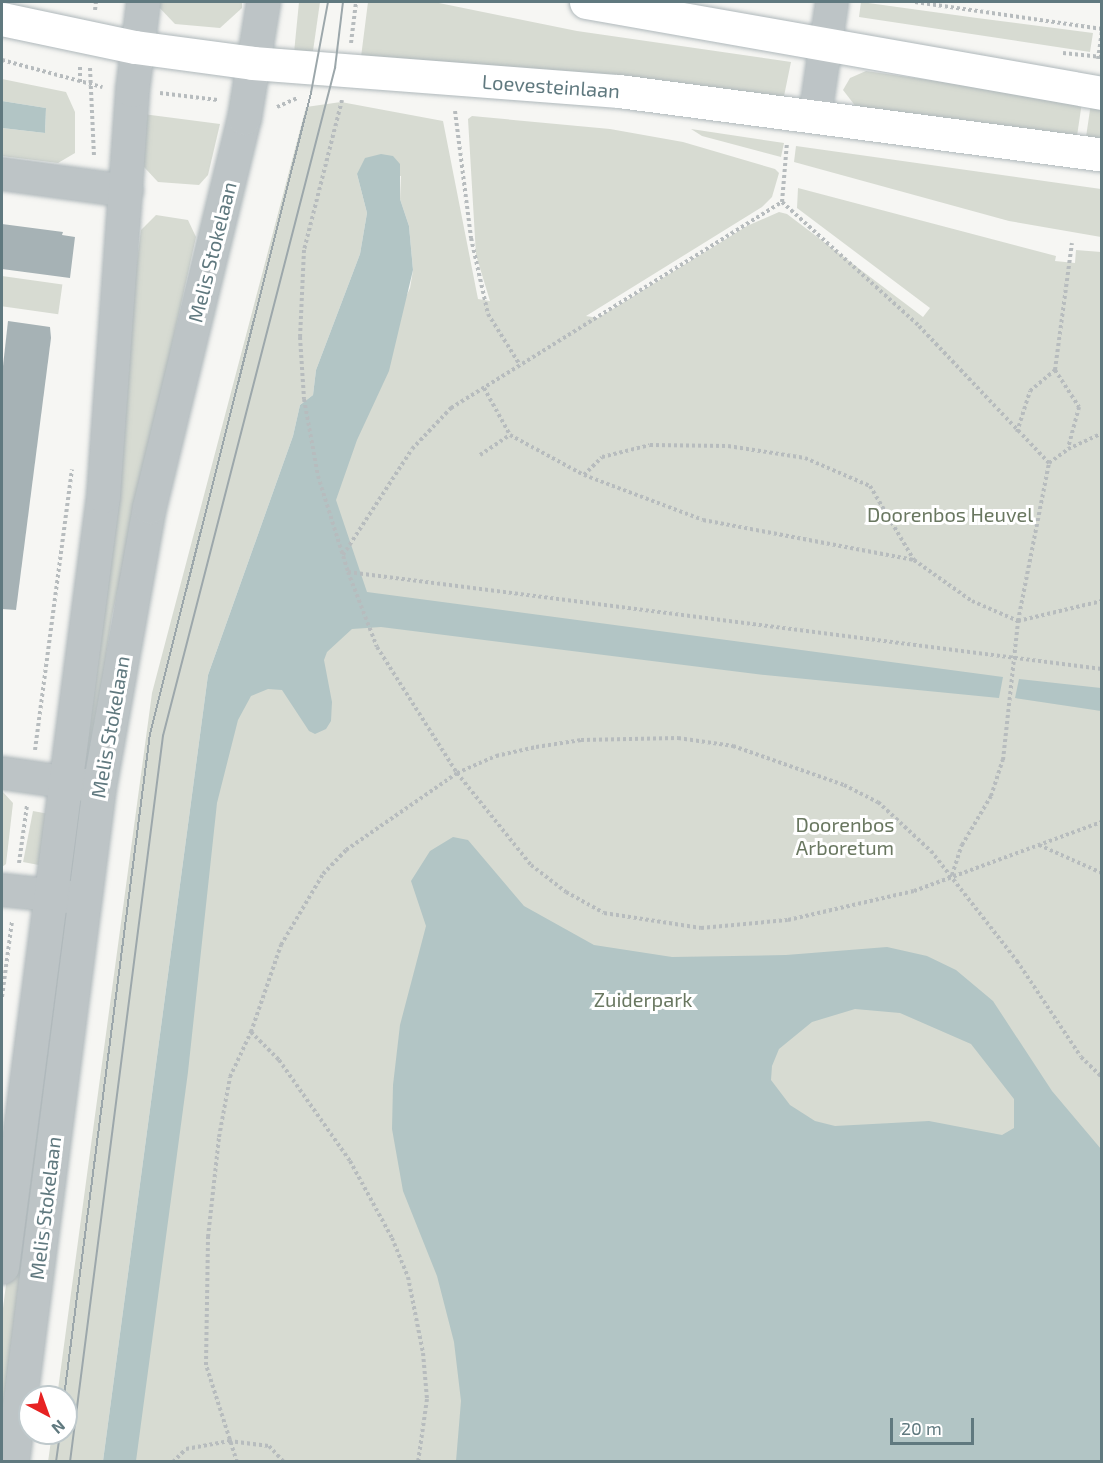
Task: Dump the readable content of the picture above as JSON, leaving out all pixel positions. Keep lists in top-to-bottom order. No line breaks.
{"streets":{"main road":["Loevesteinlaan"],"street":["Melis Stokelaan"]},"crossings":[["Loevesteinlaan","Melis Stokelaan"]],"parks":["Doorenbos Heuvel","Doorenbos Arboretum","Zuiderpark"],"scale_bar":"20 m","north":"bottom right"}
